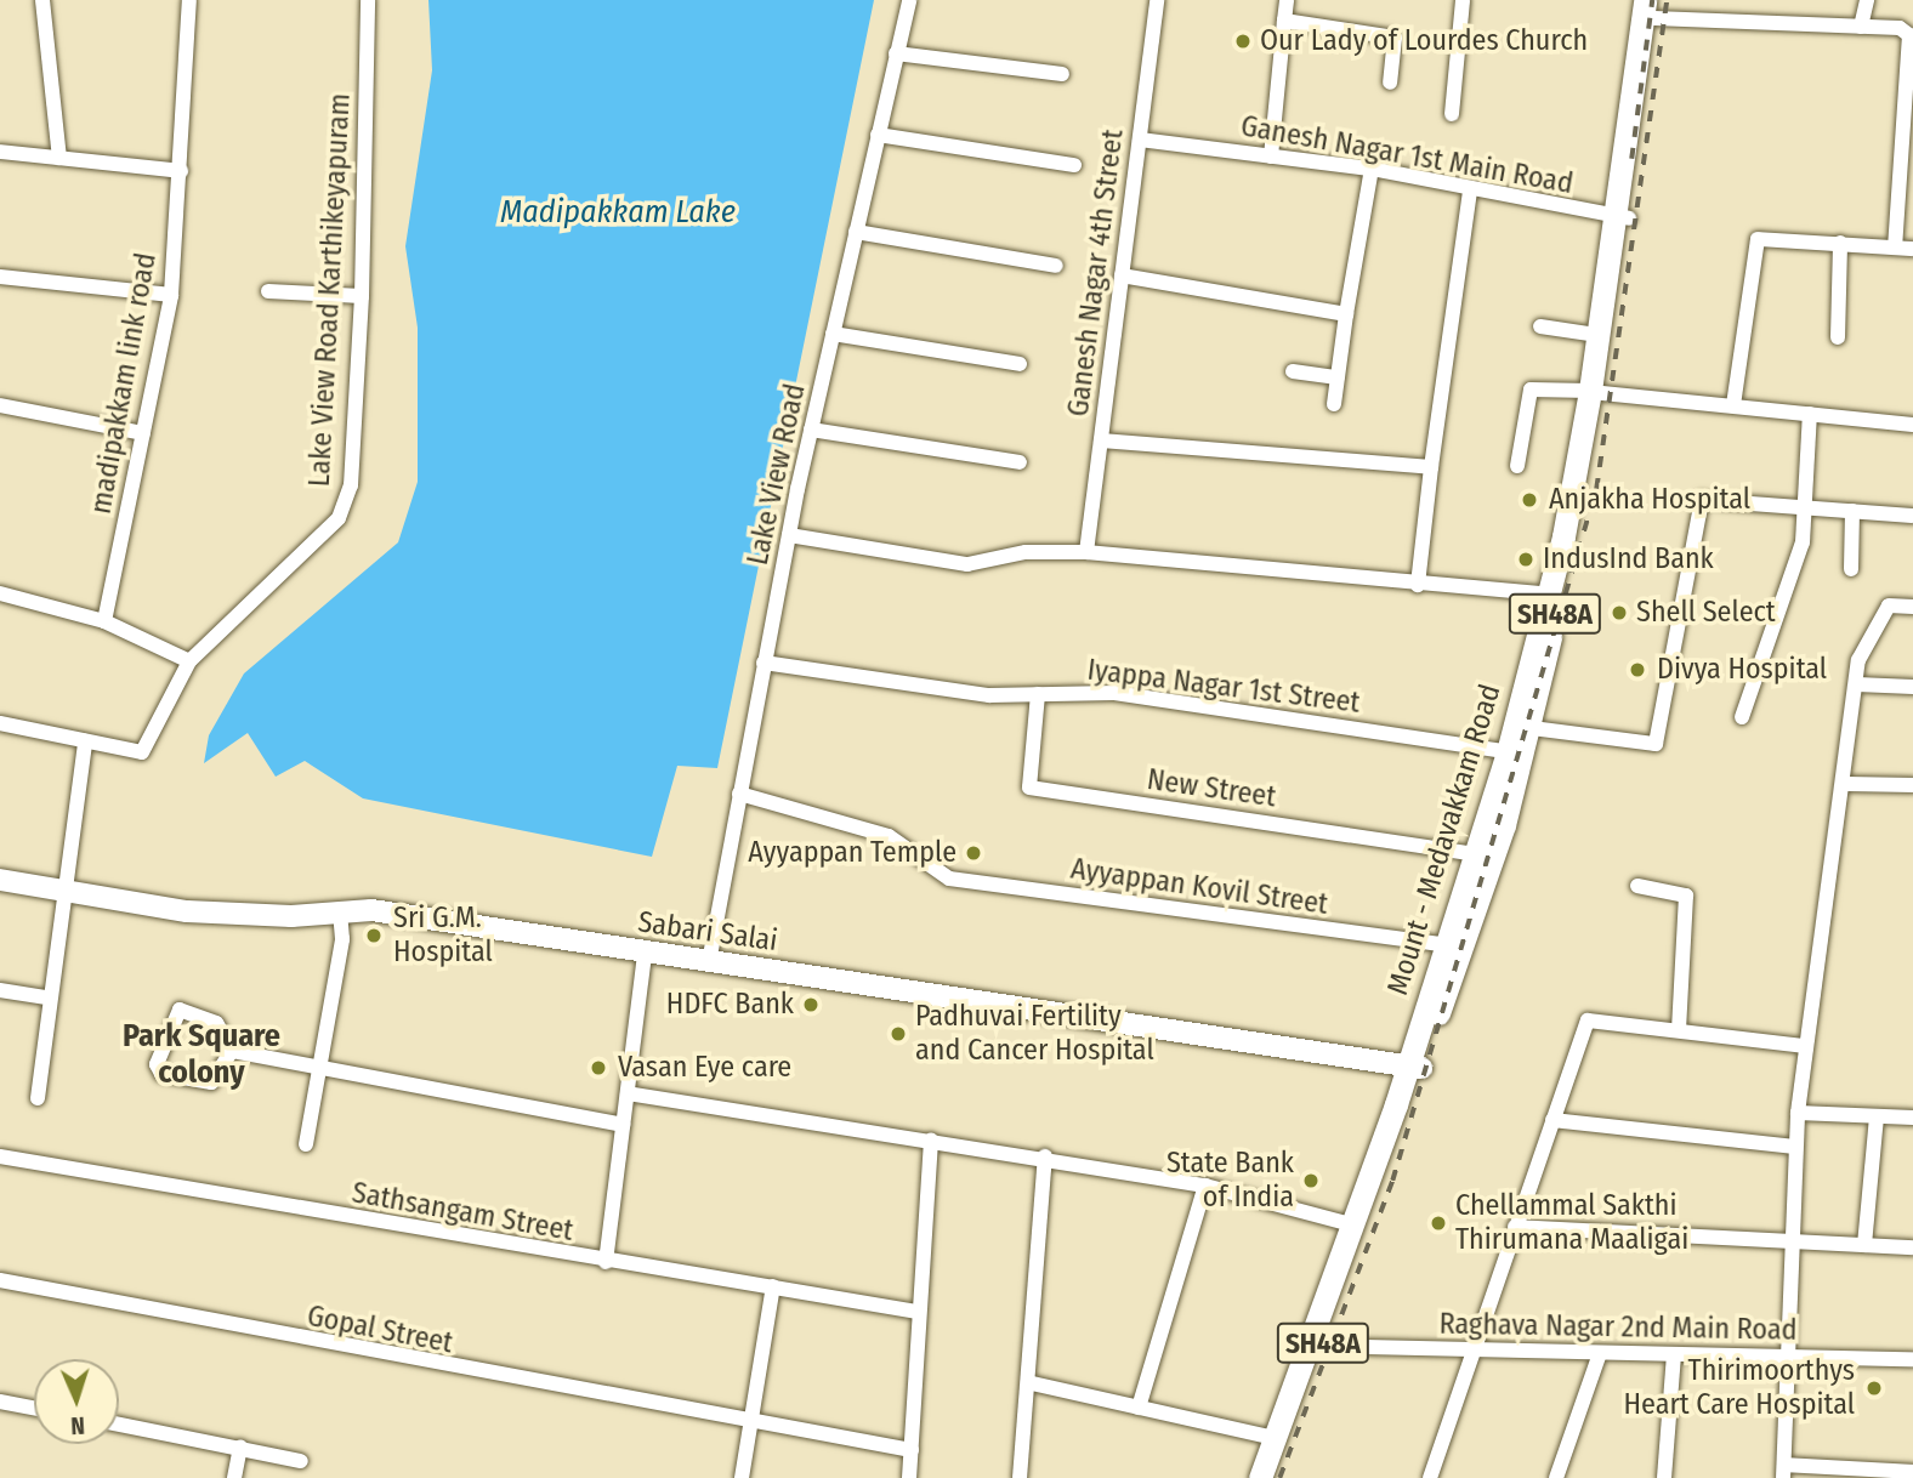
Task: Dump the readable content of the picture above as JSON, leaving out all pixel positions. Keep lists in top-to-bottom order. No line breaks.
{"streets":{"main road":["SH48A","Mount - Medavakkam Road","Sabari Salai"],"street":["Ganesh Nagar 1st Main Road","Ganesh Nagar 4th Street","Lake View Road Karthikeyapuram","madipakkam link road","Lake View Road","Iyappa Nagar 1st Street","New Street","Ayyappan Kovil Street","Sathsangam Street","Raghava Nagar 2nd Main Road","Gopal Street"]},"crossings":[["Ganesh Nagar 1st Main Road","Ganesh Nagar 4th Street"],["Ganesh Nagar 1st Main Road","Mount - Medavakkam Road"],["Lake View Road","Iyappa Nagar 1st Street"],["Lake View Road","Ayyappan Kovil Street"],["Lake View Road","Sabari Salai"],["Iyappa Nagar 1st Street","New Street"],["Iyappa Nagar 1st Street","Mount - Medavakkam Road"],["New Street","Mount - Medavakkam Road"],["Mount - Medavakkam Road","Ayyappan Kovil Street"],["Mount - Medavakkam Road","Sabari Salai"],["Mount - Medavakkam Road","Raghava Nagar 2nd Main Road"]],"districts":["Park Square colony"],"water":["Madipakkam Lake"],"places":["Our Lady of Lourdes Church","Anjakha Hospital","IndusInd Bank","Shell Select","Divya Hospital","Ayyappan Temple","Sri G.M. Hospital","HDFC Bank","Padhuvai Fertility and Cancer Hospital","Vasan Eye care","State Bank of India","Chellammal Sakthi Thirumana Maaligai","Thirimoorthys Heart Care Hospital"],"north":"bottom"}
